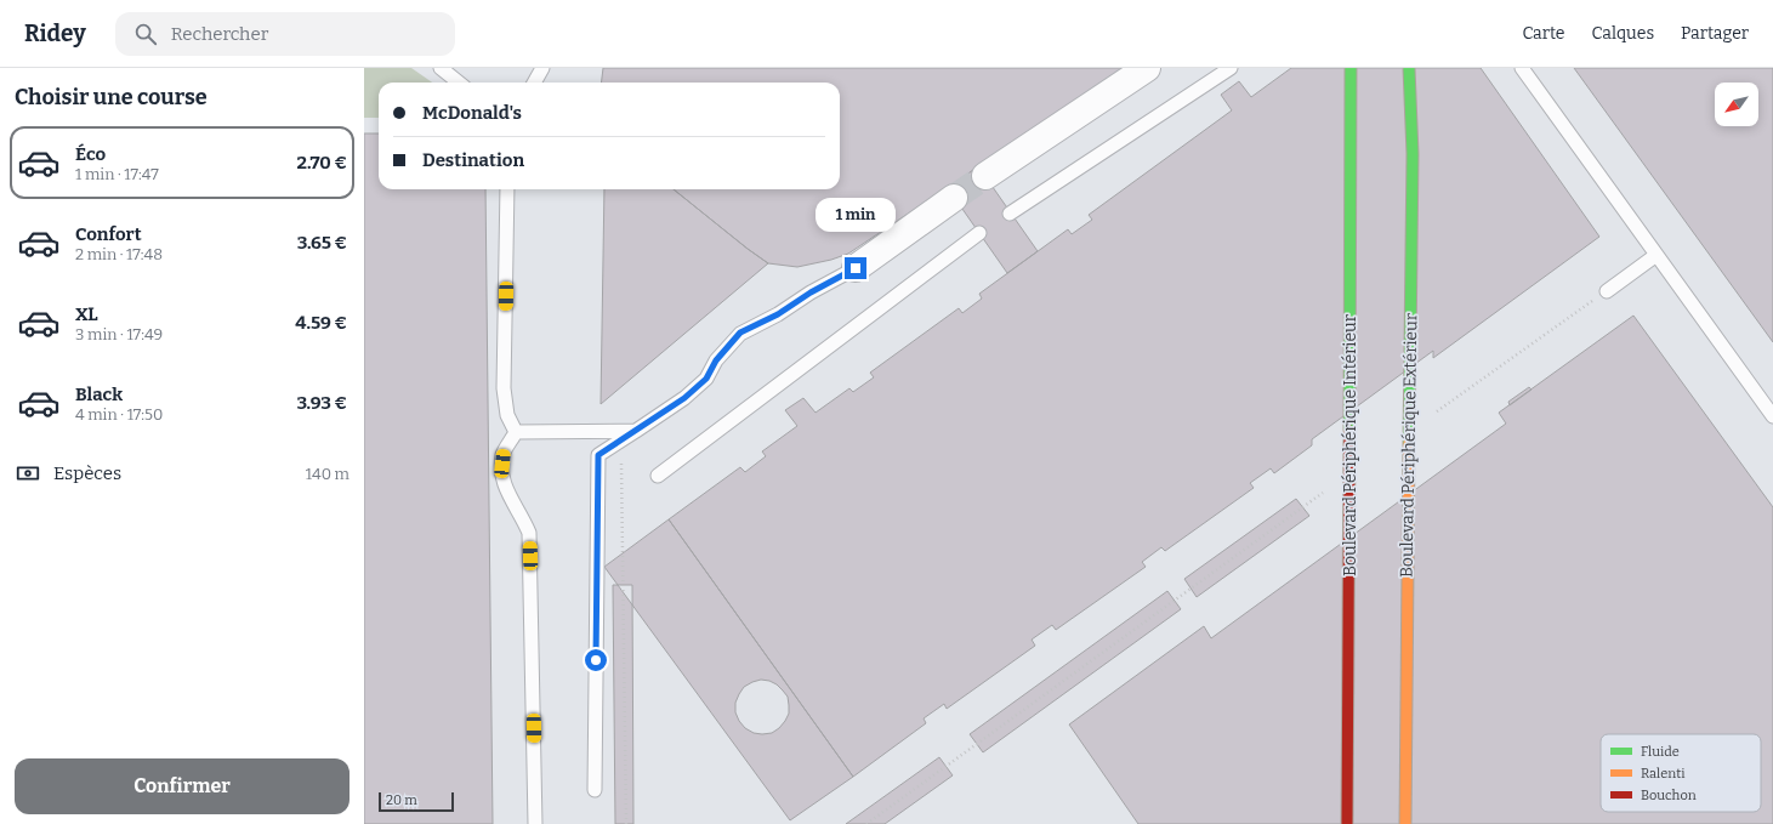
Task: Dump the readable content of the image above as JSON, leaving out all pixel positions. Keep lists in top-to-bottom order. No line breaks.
{"streets":{"highway":["Boulevard Périphérique Intérieur","Boulevard Périphérique Extérieur"]},"legend":["Fluide","Ralenti","Bouchon"],"scale_bar":"20 m","north":"bottom left","page":{"header":"Ridey","search":"Rechercher","nav":["Carte","Calques","Partager"],"heading":"Choisir une course","banner":["McDonald's","Destination"],"list":[{"name":"Éco","note":"1 min · 17:47","value":"2.70 €"},{"name":"Confort","note":"2 min · 17:48","value":"3.65 €"},{"name":"XL","note":"3 min · 17:49","value":"4.59 €"},{"name":"Black","note":"4 min · 17:50","value":"3.93 €"}],"bubble":"1 min","pay":["Espèces","140 m"],"buttons":"Confirmer","scale":"20 m"}}
